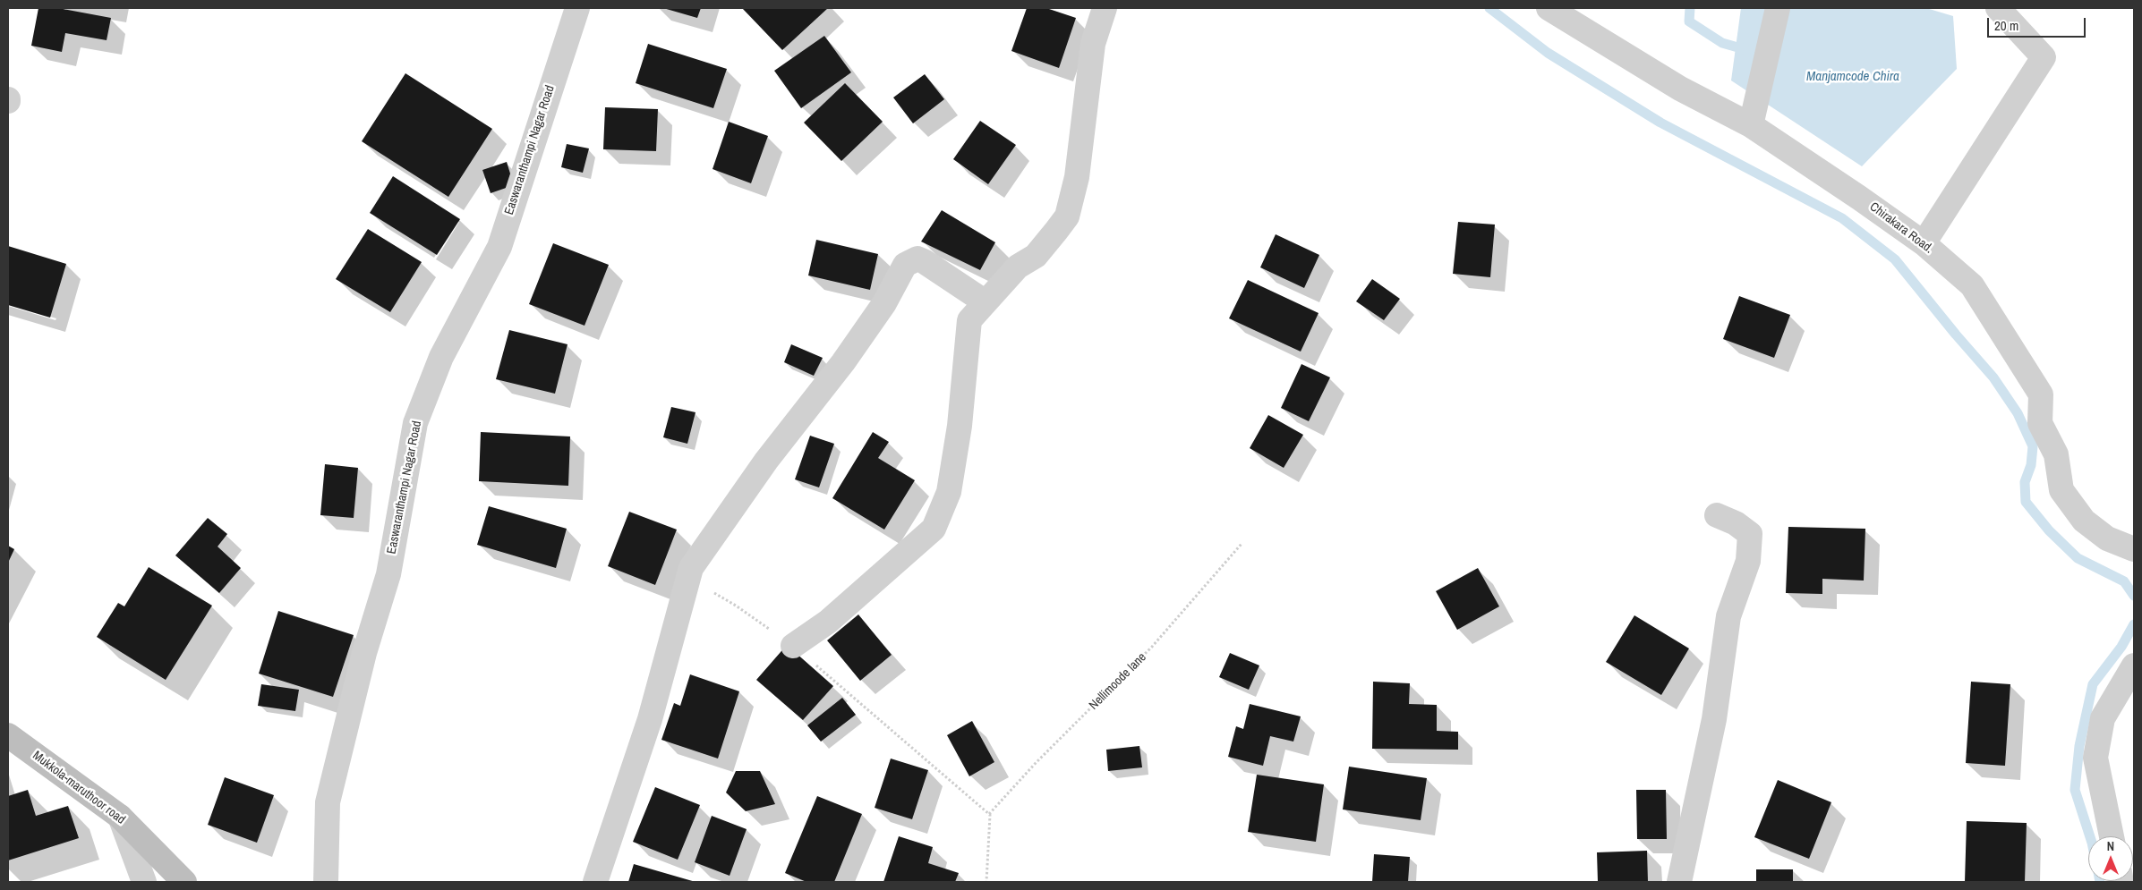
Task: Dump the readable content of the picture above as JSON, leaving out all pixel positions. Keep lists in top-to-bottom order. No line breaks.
{"streets":{"street":["Easwaranthampi Nagar Road","Chirakara Road.","Mukkola-maruthoor road"],"path":["Nellimoode lane"]},"water":["Manjamcode Chira"],"scale_bar":"20 m","north":"top"}
